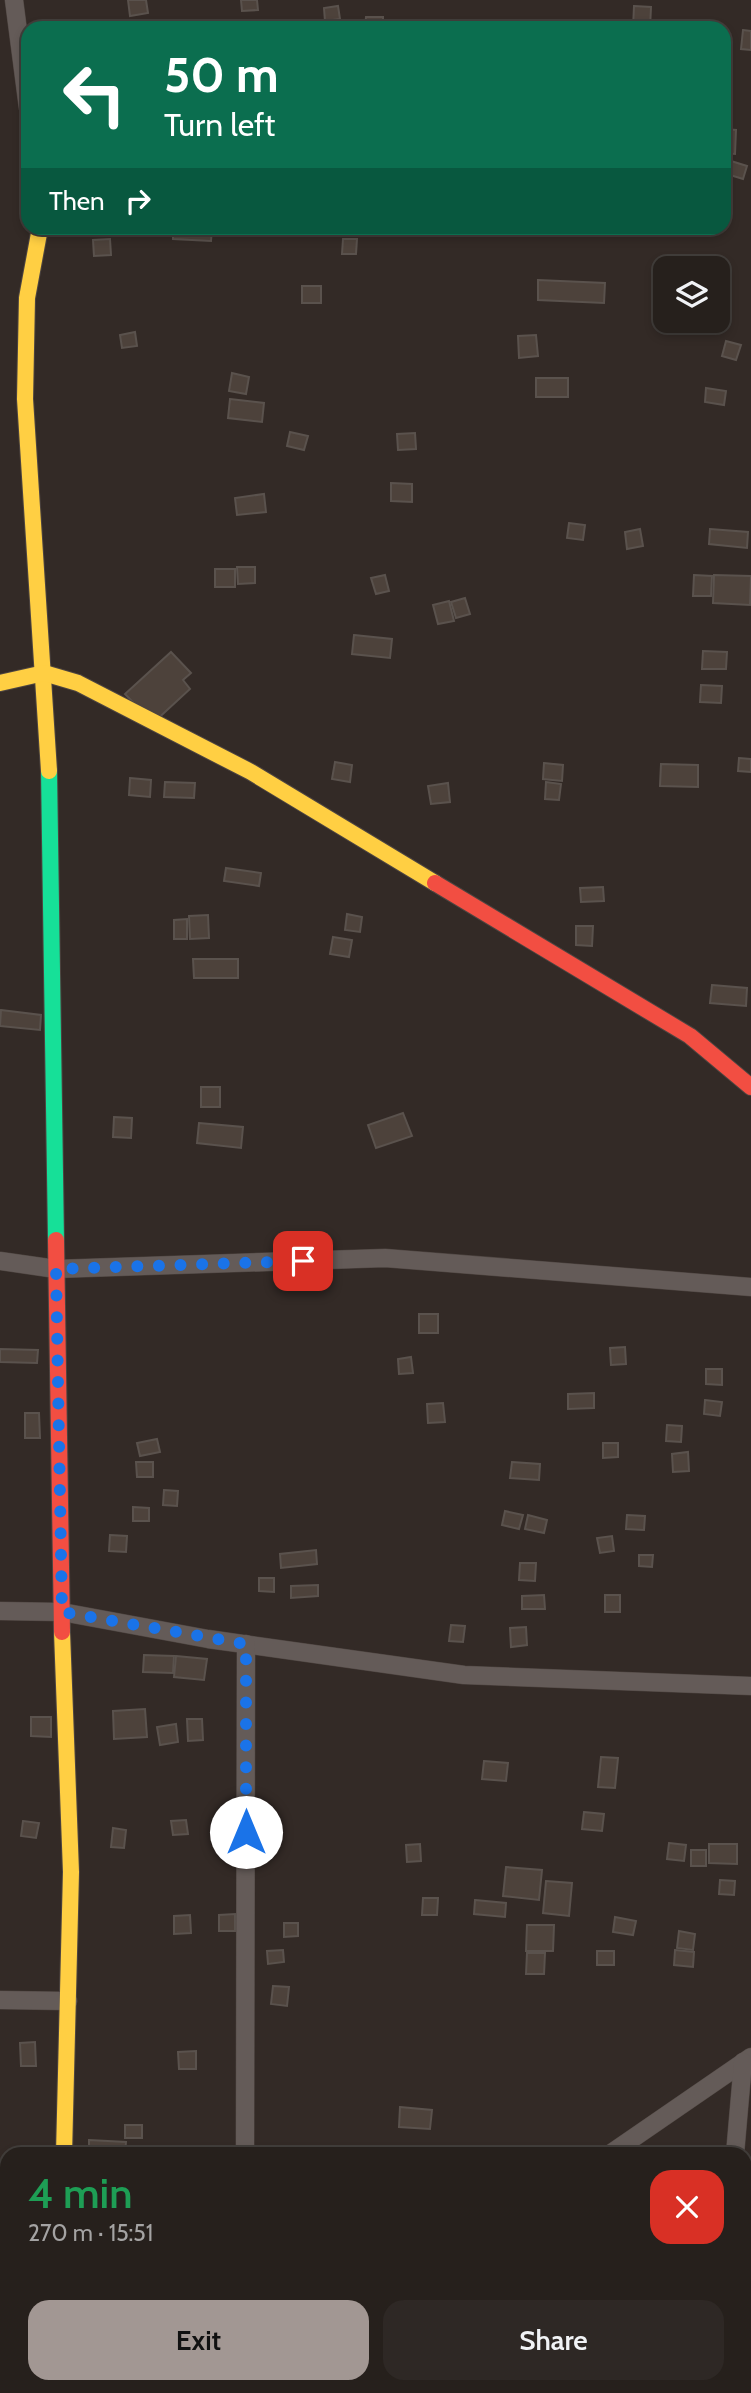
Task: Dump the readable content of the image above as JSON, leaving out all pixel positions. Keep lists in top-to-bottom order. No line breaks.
{"page":{"turn":["50 m","Turn left"],"then":"Then","heading":["4 min","270 m · 15:51"],"buttons":["Exit","Share"]}}
